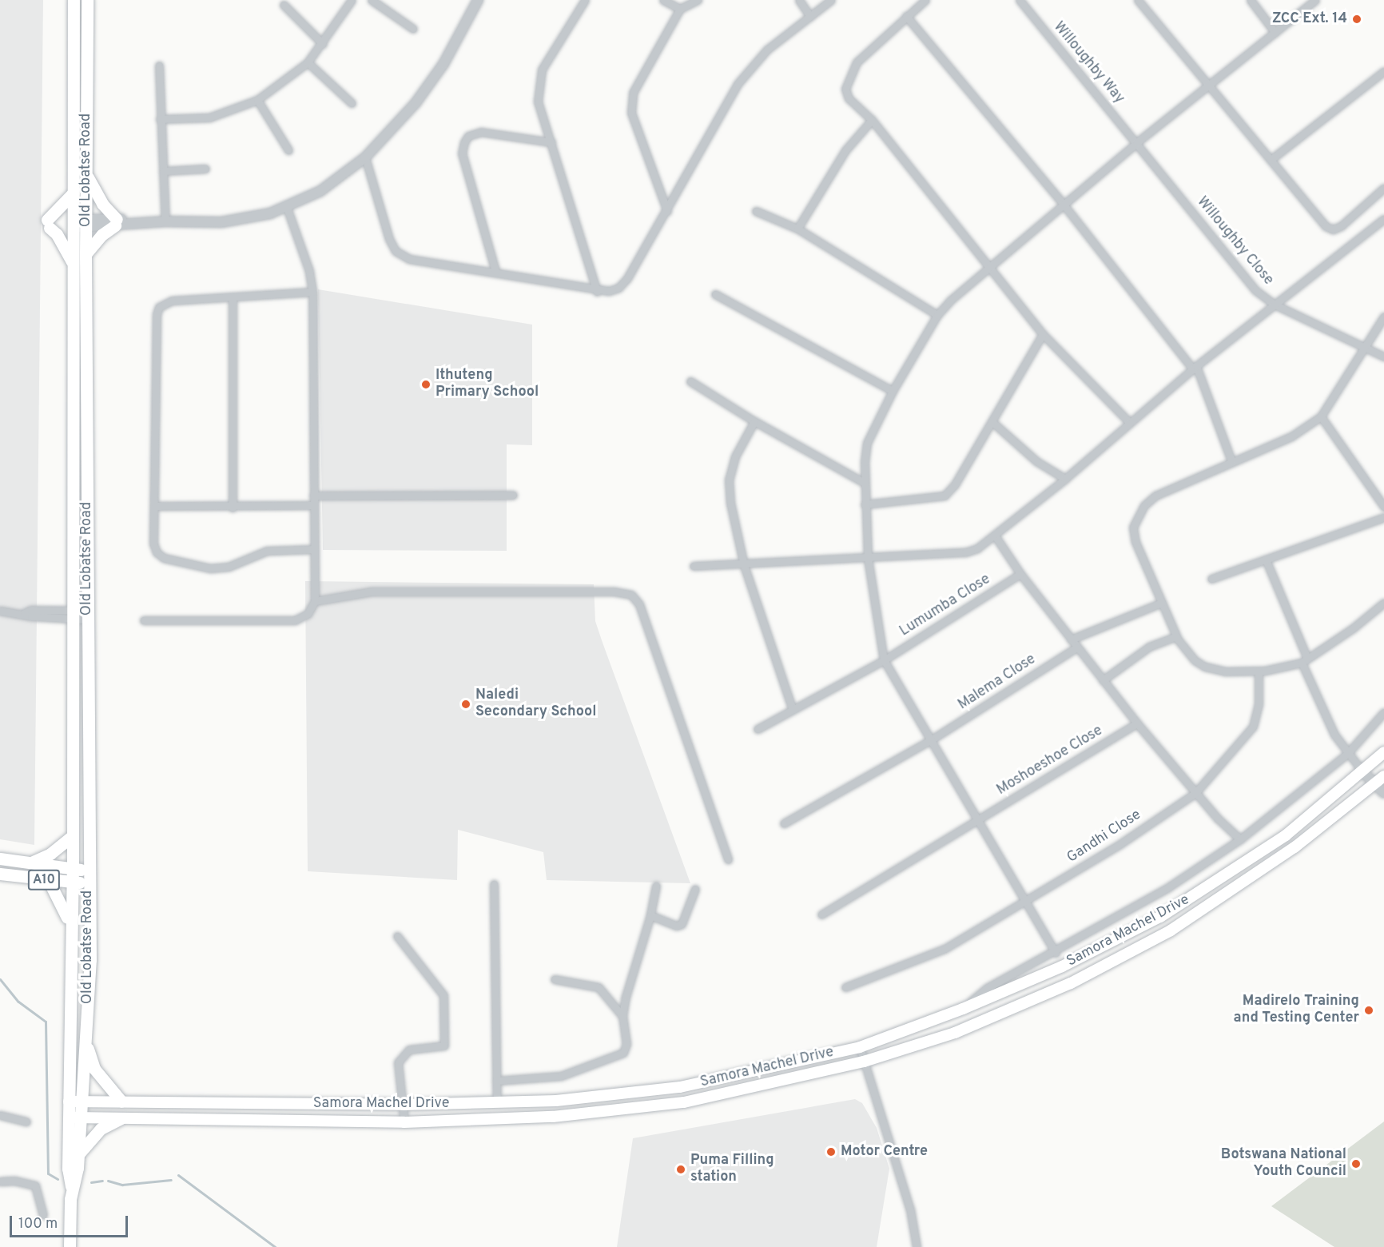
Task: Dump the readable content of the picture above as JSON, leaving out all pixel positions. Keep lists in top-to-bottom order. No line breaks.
{"streets":{"main road":["Old Lobatse Road","A10","Samora Machel Drive"],"street":["Willoughby Way","Willoughby Close","Lumumba Close","Malema Close","Moshoeshoe Close","Gandhi Close"]},"crossings":[["Willoughby Way","Willoughby Close"],["Old Lobatse Road","A10"],["Old Lobatse Road","Samora Machel Drive"]],"places":["ZCC Ext. 14","Ithuteng Primary School","Naledi Secondary School","Madirelo Training and Testing Center","Motor Centre","Botswana National Youth Council","Puma Filling station"],"scale_bar":"100 m"}
